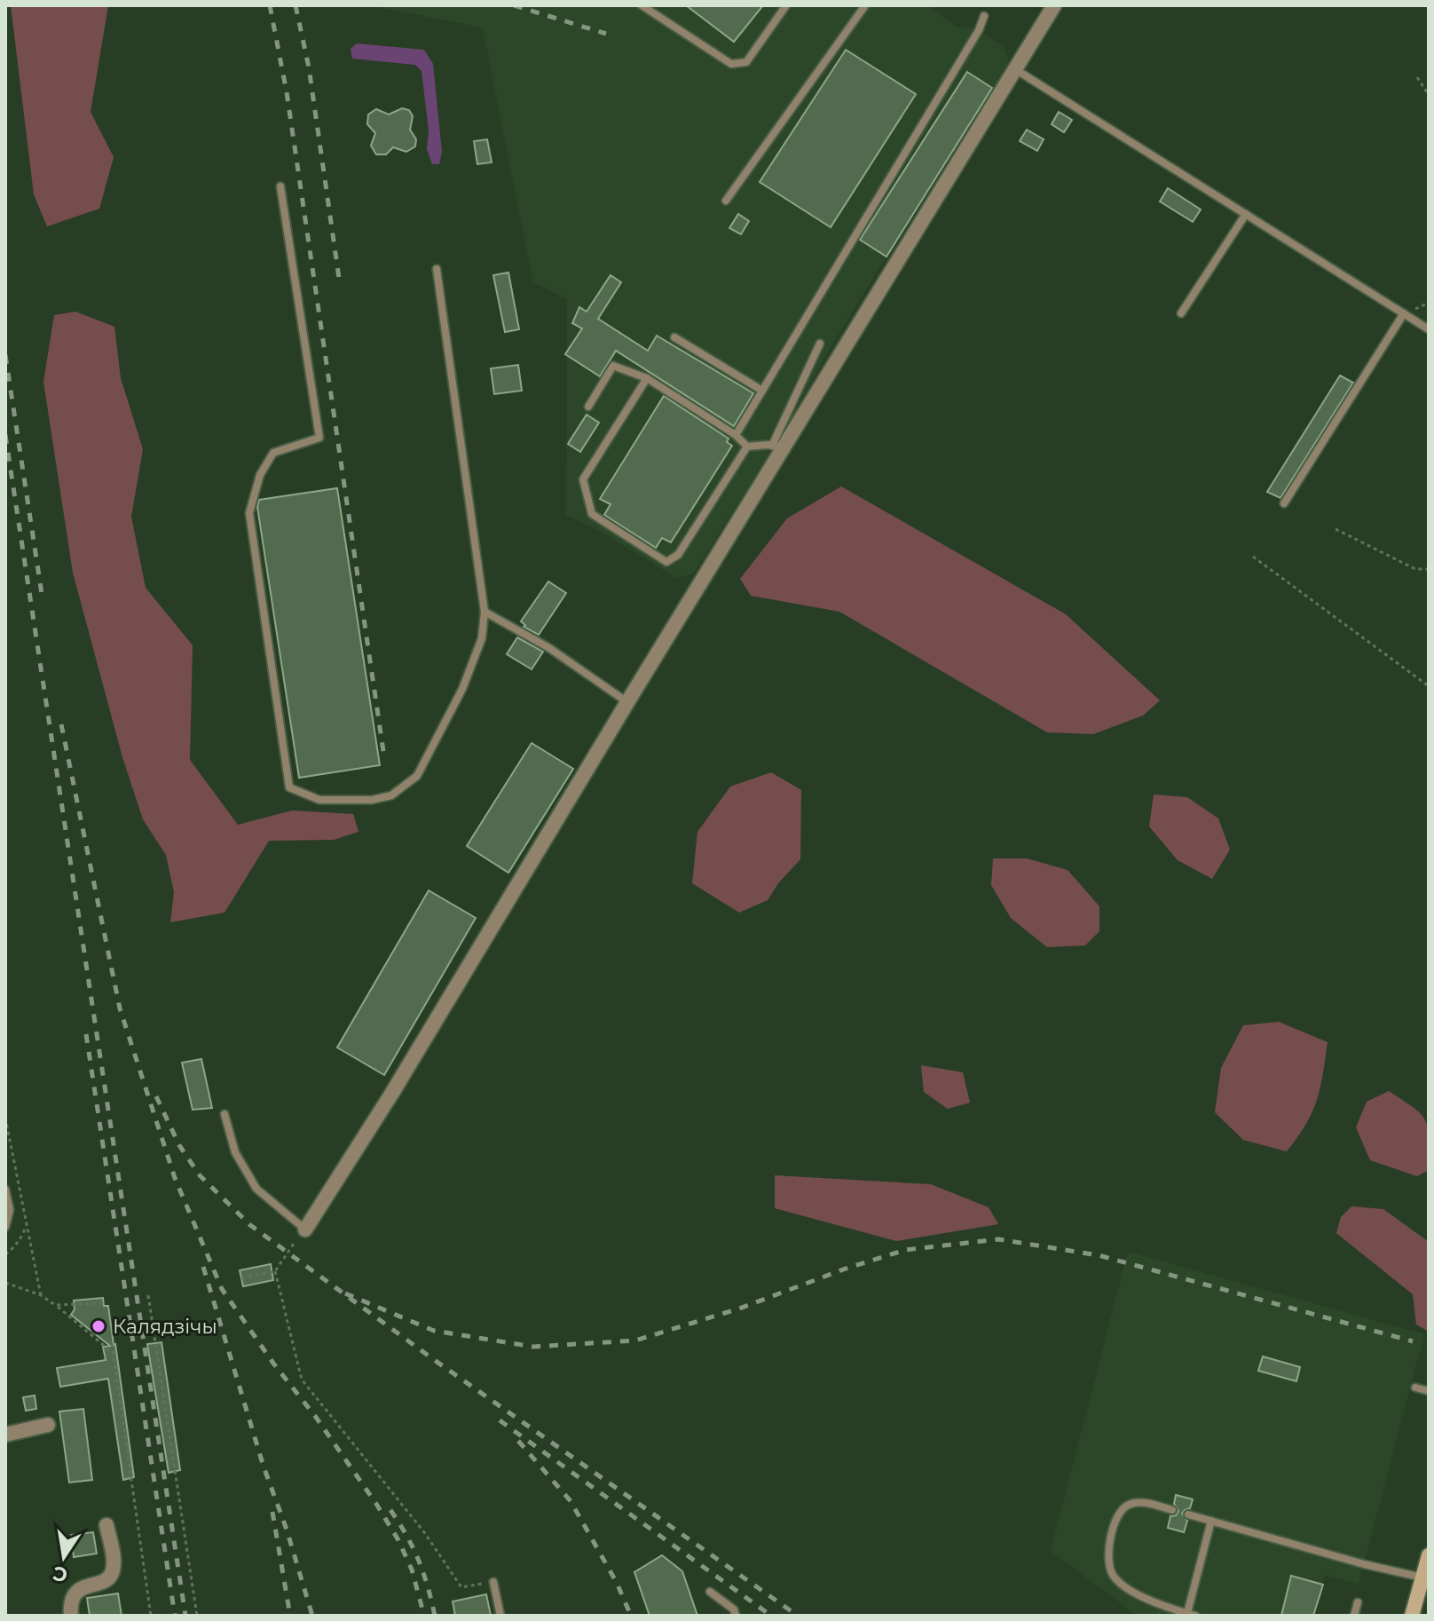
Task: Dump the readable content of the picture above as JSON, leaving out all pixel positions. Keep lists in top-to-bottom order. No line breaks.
{"places":["Калядзічы"],"north":"bottom"}
